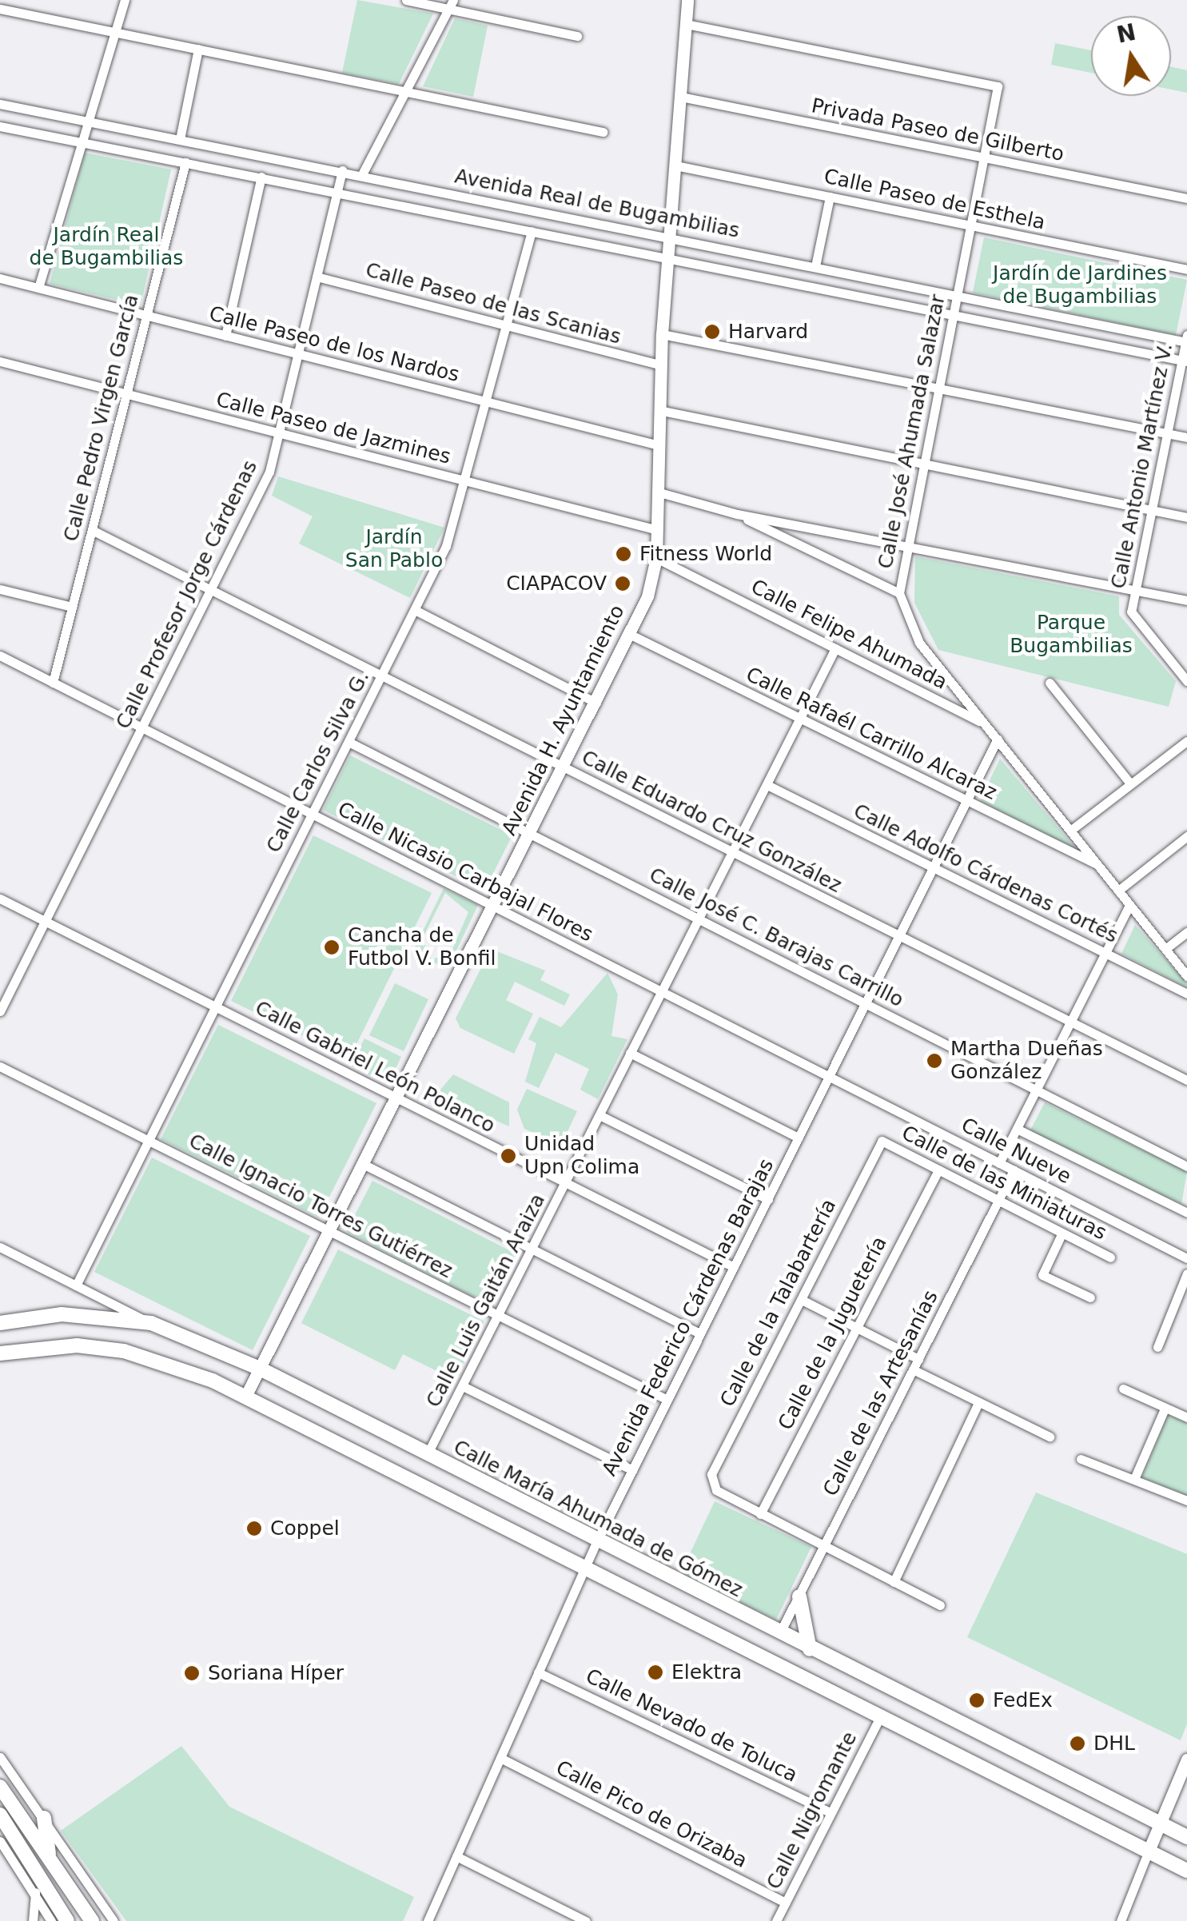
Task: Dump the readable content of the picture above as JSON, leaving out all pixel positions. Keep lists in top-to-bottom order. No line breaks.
{"streets":{"main road":["Calle María Ahumada de Gómez"],"street":["Privada Paseo de Gilberto","Calle Paseo de Esthela","Avenida Real de Bugambilias","Calle Paseo de las Scanias","Calle Paseo de los Nardos","Calle Pedro Virgen García","Calle Paseo de Jazmines","Calle José Ahumada Salazar","Calle Antonio Martínez V.","Calle Profesor Jorge Cárdenas","Calle Felipe Ahumada","Avenida H. Ayuntamiento","Calle Rafaél Carrillo Alcaraz","Calle Carlos Silva G.","Calle Eduardo Cruz González","Calle Nicasio Carbajal Flores","Calle Adolfo Cárdenas Cortés","Calle José C. Barajas Carrillo","Calle Gabriel León Polanco","Calle Nueve","Calle de las Miniaturas","Calle Ignacio Torres Gutiérrez","Calle Luis Gaitán Araiza","Calle de la Talabartería","Avenida Federico Cárdenas Barajas","Calle de la Juguetería","Calle de las Artesanías","Calle Nevado de Toluca","Calle Nigromante","Calle Pico de Orizaba"]},"crossings":[["Privada Paseo de Gilberto","Calle José Ahumada Salazar"],["Privada Paseo de Gilberto","Avenida H. Ayuntamiento"],["Calle Paseo de Esthela","Calle José Ahumada Salazar"],["Calle Paseo de Esthela","Avenida H. Ayuntamiento"],["Avenida Real de Bugambilias","Calle Pedro Virgen García"],["Avenida Real de Bugambilias","Calle José Ahumada Salazar"],["Avenida Real de Bugambilias","Calle Antonio Martínez V."],["Avenida Real de Bugambilias","Calle Profesor Jorge Cárdenas"],["Avenida Real de Bugambilias","Avenida H. Ayuntamiento"],["Avenida Real de Bugambilias","Calle Carlos Silva G."],["Calle Paseo de las Scanias","Calle Profesor Jorge Cárdenas"],["Calle Paseo de las Scanias","Avenida H. Ayuntamiento"],["Calle Paseo de las Scanias","Calle Carlos Silva G."],["Calle Paseo de los Nardos","Calle Pedro Virgen García"],["Calle Paseo de los Nardos","Calle Profesor Jorge Cárdenas"],["Calle Paseo de los Nardos","Avenida H. Ayuntamiento"],["Calle Paseo de los Nardos","Calle Carlos Silva G."],["Calle Pedro Virgen García","Calle Paseo de Jazmines"],["Calle Pedro Virgen García","Calle Eduardo Cruz González"],["Calle Pedro Virgen García","Calle Nicasio Carbajal Flores"],["Calle Paseo de Jazmines","Calle Profesor Jorge Cárdenas"],["Calle Paseo de Jazmines","Avenida H. Ayuntamiento"],["Calle Paseo de Jazmines","Calle Carlos Silva G."],["Calle José Ahumada Salazar","Calle Felipe Ahumada"],["Calle José Ahumada Salazar","Avenida H. Ayuntamiento"],["Calle José Ahumada Salazar","Calle Rafaél Carrillo Alcaraz"],["Calle José Ahumada Salazar","Avenida Federico Cárdenas Barajas"],["Calle Profesor Jorge Cárdenas","Calle Eduardo Cruz González"],["Calle Profesor Jorge Cárdenas","Calle Nicasio Carbajal Flores"],["Calle Profesor Jorge Cárdenas","Calle Gabriel León Polanco"],["Calle Felipe Ahumada","Avenida H. Ayuntamiento"],["Calle Felipe Ahumada","Calle Luis Gaitán Araiza"],["Avenida H. Ayuntamiento","Calle Rafaél Carrillo Alcaraz"],["Avenida H. Ayuntamiento","Calle Eduardo Cruz González"],["Avenida H. Ayuntamiento","Calle Nicasio Carbajal Flores"],["Avenida H. Ayuntamiento","Calle José C. Barajas Carrillo"],["Avenida H. Ayuntamiento","Calle Gabriel León Polanco"],["Avenida H. Ayuntamiento","Calle Ignacio Torres Gutiérrez"],["Avenida H. Ayuntamiento","Calle María Ahumada de Gómez"],["Calle Rafaél Carrillo Alcaraz","Calle Luis Gaitán Araiza"],["Calle Rafaél Carrillo Alcaraz","Avenida Federico Cárdenas Barajas"],["Calle Carlos Silva G.","Calle Eduardo Cruz González"],["Calle Carlos Silva G.","Calle Nicasio Carbajal Flores"],["Calle Carlos Silva G.","Calle José C. Barajas Carrillo"],["Calle Carlos Silva G.","Calle Gabriel León Polanco"],["Calle Carlos Silva G.","Calle Ignacio Torres Gutiérrez"],["Calle Eduardo Cruz González","Calle Luis Gaitán Araiza"],["Calle Eduardo Cruz González","Avenida Federico Cárdenas Barajas"],["Calle Nicasio Carbajal Flores","Calle Nueve"],["Calle Nicasio Carbajal Flores","Calle Luis Gaitán Araiza"],["Calle Nicasio Carbajal Flores","Avenida Federico Cárdenas Barajas"],["Calle Adolfo Cárdenas Cortés","Calle Luis Gaitán Araiza"],["Calle Adolfo Cárdenas Cortés","Avenida Federico Cárdenas Barajas"],["Calle José C. Barajas Carrillo","Calle Luis Gaitán Araiza"],["Calle José C. Barajas Carrillo","Avenida Federico Cárdenas Barajas"],["Calle Gabriel León Polanco","Calle Luis Gaitán Araiza"],["Calle Gabriel León Polanco","Avenida Federico Cárdenas Barajas"],["Calle Nueve","Avenida Federico Cárdenas Barajas"],["Calle Nueve","Calle de las Artesanías"],["Calle de las Miniaturas","Calle de la Talabartería"],["Calle de las Miniaturas","Calle de la Juguetería"],["Calle de las Miniaturas","Calle de las Artesanías"],["Calle Ignacio Torres Gutiérrez","Calle Luis Gaitán Araiza"],["Calle Ignacio Torres Gutiérrez","Avenida Federico Cárdenas Barajas"],["Calle Luis Gaitán Araiza","Calle María Ahumada de Gómez"],["Calle de la Talabartería","Calle de la Juguetería"],["Avenida Federico Cárdenas Barajas","Calle María Ahumada de Gómez"],["Avenida Federico Cárdenas Barajas","Calle Nevado de Toluca"],["Avenida Federico Cárdenas Barajas","Calle Pico de Orizaba"],["Calle de las Artesanías","Calle María Ahumada de Gómez"],["Calle Nevado de Toluca","Calle Nigromante"],["Calle Nigromante","Calle Pico de Orizaba"]],"parks":["Jardín Real de Bugambilias","Jardín de Jardines de Bugambilias","Jardín San Pablo","Parque Bugambilias"],"places":["Harvard","Fitness World","CIAPACOV","Cancha de Futbol V. Bonfil","Martha Dueñas González","Unidad Upn Colima","Coppel","Elektra","Soriana Híper","FedEx","DHL"],"north":"top"}
